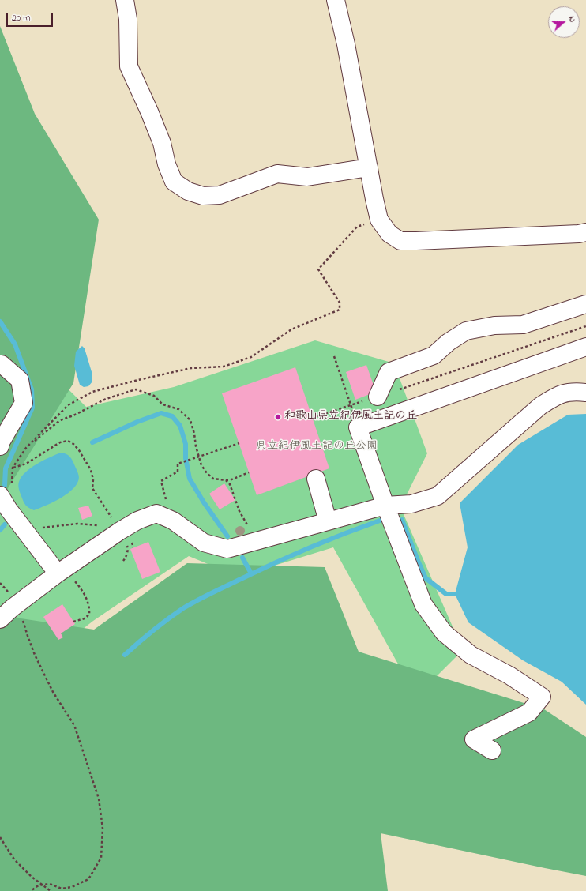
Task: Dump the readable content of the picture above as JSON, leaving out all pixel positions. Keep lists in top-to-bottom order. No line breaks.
{"parks":["県立紀伊風土記の丘公園"],"places":["和歌山県立紀伊風土記の丘"],"scale_bar":"20 m","north":"right"}
